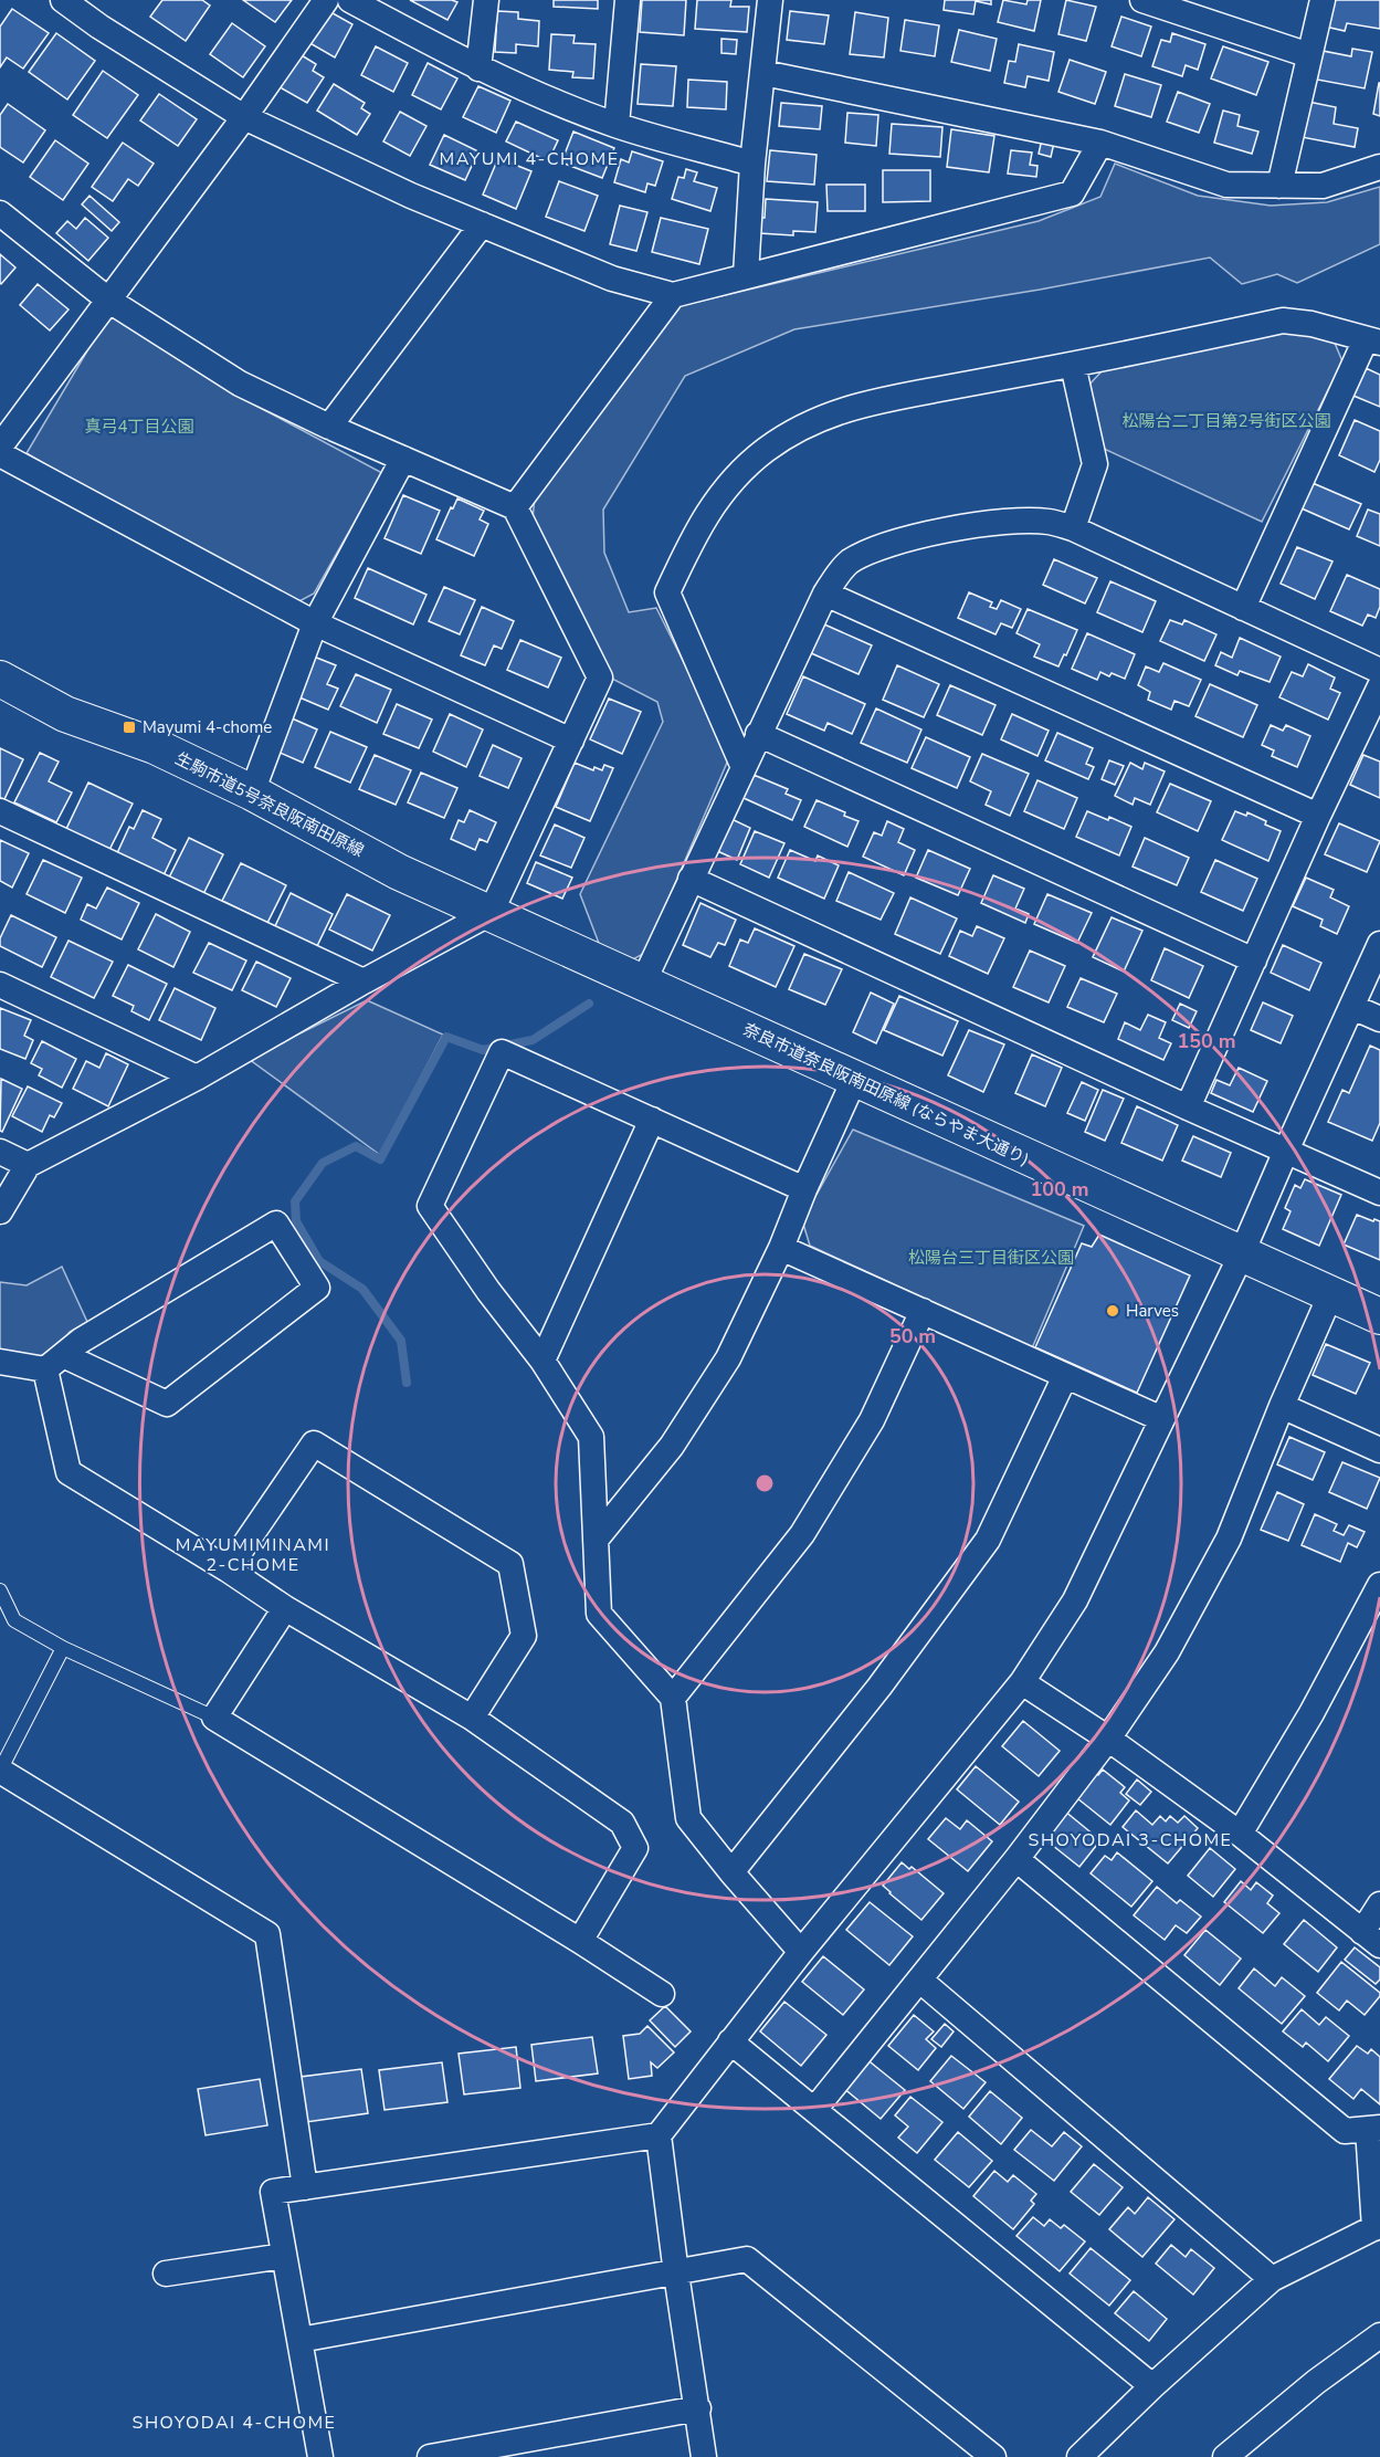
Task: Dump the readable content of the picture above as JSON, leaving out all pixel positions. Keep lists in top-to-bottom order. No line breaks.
{"streets":{"street":["生駒市道5号奈良阪南田原線","奈良市道奈良阪南田原線 (ならやま大通り)"]},"crossings":[["生駒市道5号奈良阪南田原線","奈良市道奈良阪南田原線 (ならやま大通り)"]],"districts":["MAYUMI 4-CHOME","MAYUMIMINAMI 2-CHOME","SHOYODAI 3-CHOME","SHOYODAI 4-CHOME"],"parks":["松陽台二丁目第2号街区公園","真弓4丁目公園","松陽台三丁目街区公園"],"places":{"transit":["Mayumi 4-chome"],"other":["Harves"]},"rings":["150 m","100 m","50 m"]}
